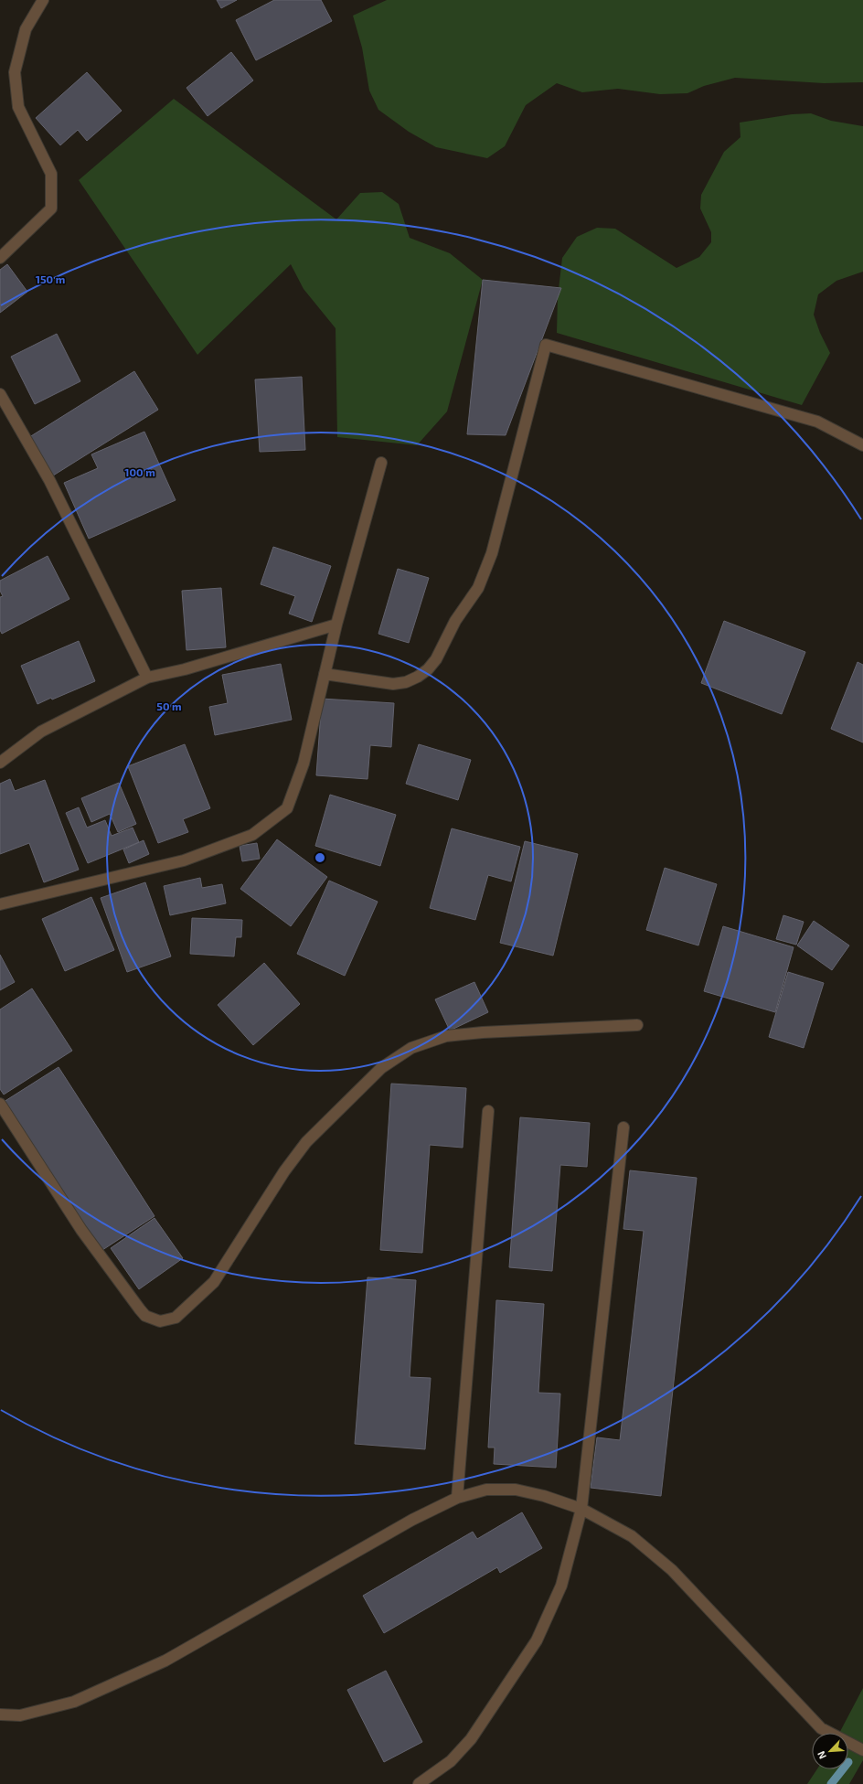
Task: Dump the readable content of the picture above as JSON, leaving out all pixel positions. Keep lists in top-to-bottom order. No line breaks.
{"north":"bottom left","rings":["150 m","100 m","50 m"]}
